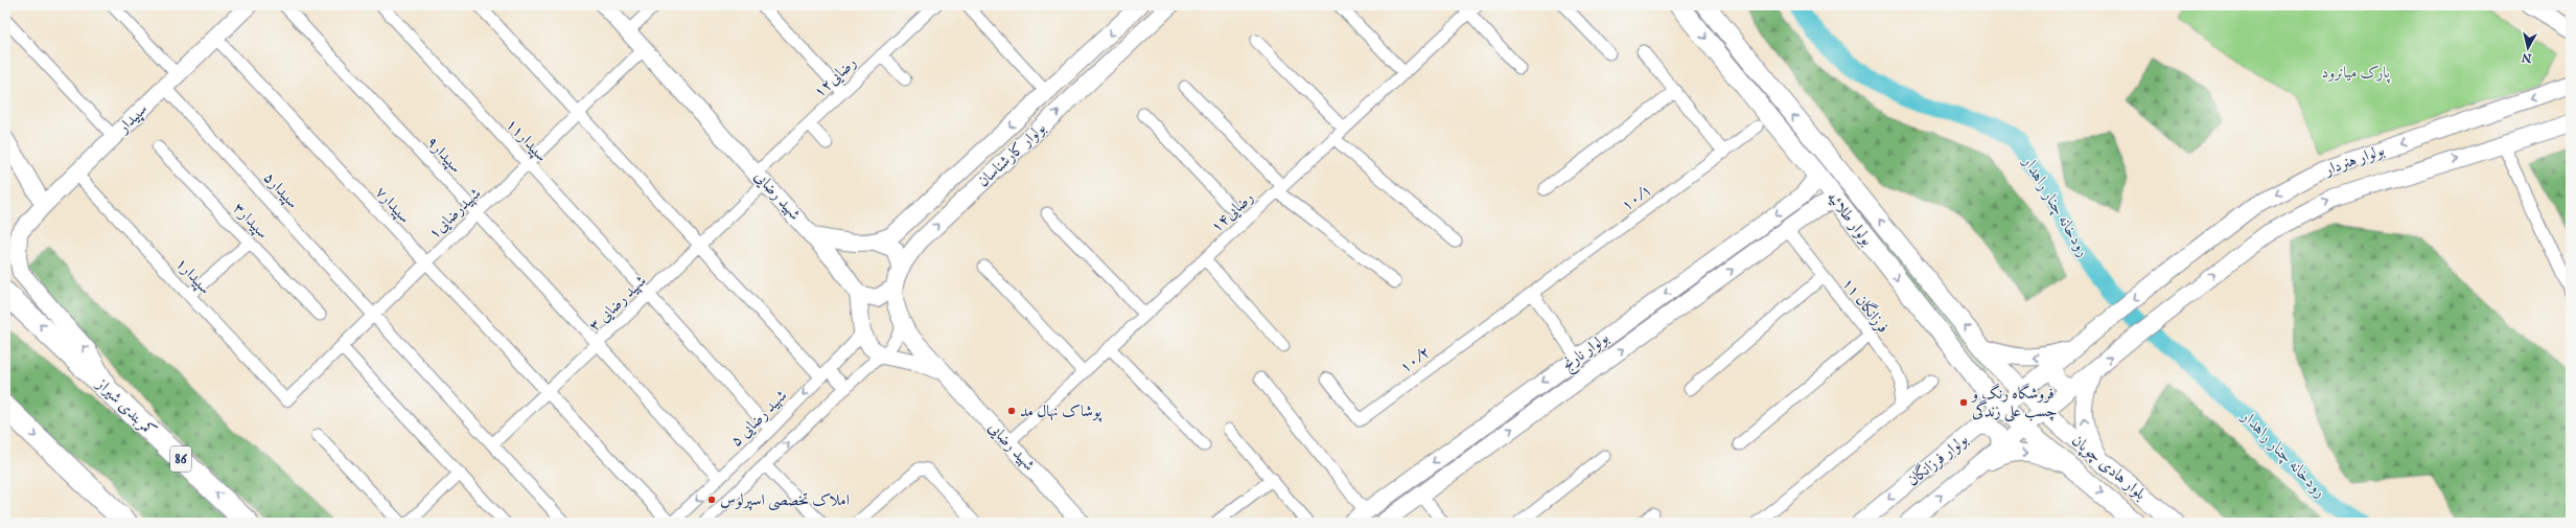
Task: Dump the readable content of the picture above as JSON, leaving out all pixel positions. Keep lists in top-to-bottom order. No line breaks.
{"streets":{"highway":["کمربندی شیراز","86"],"main road":["سپیدار","بولوار کارشناسان","بولوار هنردار","شهید رضایی","بولوار طلائیه","بولوار نارنج","بولوار فرزانگان","بلوار هادی چوپان"],"street":["رضایی۱۲","سپیدار۱۱","سپیدار۹","سپیدار۵","۱۰/۱","سپیدار۷","رضایی۱۴","شهیدرضایی۱","سپیدار۳","سپیدار۱","شهید رضایی ۳","فرزانگان ۱۱","۱۰/۲","شهید رضایی ۵"]},"crossings":[["رضایی۱۲","شهید رضایی"],["رضایی۱۲","شهید رضایی ۳"],["سپیدار","سپیدار۵"],["سپیدار","سپیدار۷"],["سپیدار","سپیدار۱"],["سپیدار۱۱","شهیدرضایی۱"],["سپیدار۱۱","شهید رضایی ۳"],["سپیدار۱۱","شهید رضایی ۵"],["سپیدار۹","شهیدرضایی۱"],["سپیدار۹","شهید رضایی ۳"],["سپیدار۹","شهید رضایی ۵"],["بولوار کارشناسان","شهید رضایی"],["بولوار هنردار","بولوار فرزانگان"],["سپیدار۵","شهیدرضایی۱"],["سپیدار۵","شهید رضایی ۳"],["شهید رضایی","رضایی۱۴"],["شهید رضایی","شهیدرضایی۱"],["شهید رضایی","شهید رضایی ۳"],["شهید رضایی","شهید رضایی ۵"],["۱۰/۱","۱۰/۲"],["سپیدار۷","شهیدرضایی۱"],["سپیدار۷","شهید رضایی ۳"],["سپیدار۷","شهید رضایی ۵"],["شهیدرضایی۱","سپیدار۱"],["بولوار طلائیه","بولوار نارنج"],["بولوار طلائیه","بولوار فرزانگان"],["بولوار طلائیه","بلوار هادی چوپان"],["فرزانگان ۱۱","بولوار نارنج"],["بولوار فرزانگان","بلوار هادی چوپان"]],"water":["رودخانه چنار راهدار"],"parks":["پارک میانرود"],"places":["فروشگاه رنگ و چسب علی زندگی","پوشاک نهال مد","املاک تخصصی اسپرلوس"],"north":"bottom"}
